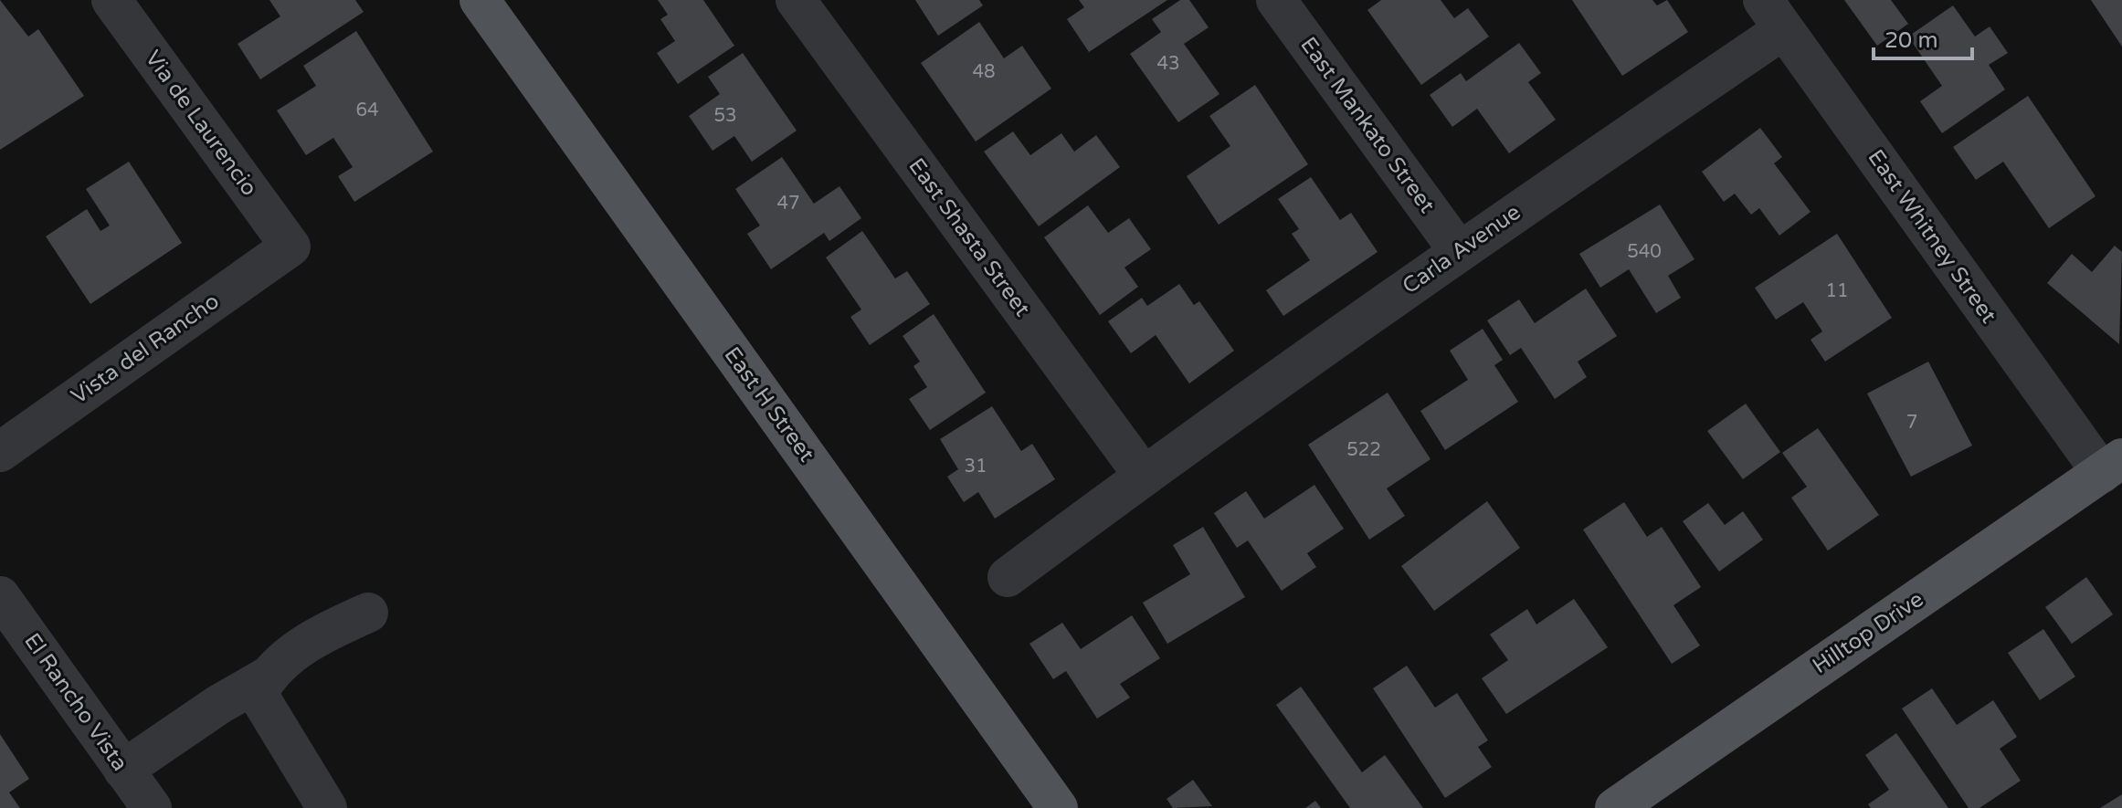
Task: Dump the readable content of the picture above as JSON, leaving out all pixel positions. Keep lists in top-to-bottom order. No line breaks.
{"streets":{"main road":["East H Street","Hilltop Drive"],"street":["Via de Laurencio","East Mankato Street","East Whitney Street","East Shasta Street","Carla Avenue","Vista del Rancho","El Rancho Vista"]},"crossings":[["Via de Laurencio","Vista del Rancho"],["East Mankato Street","Carla Avenue"],["East Whitney Street","Carla Avenue"],["East Whitney Street","Hilltop Drive"],["East Shasta Street","Carla Avenue"]],"house_numbers":["43","48","64","53","47","540","11","7","522","31"],"scale_bar":"20 m"}
